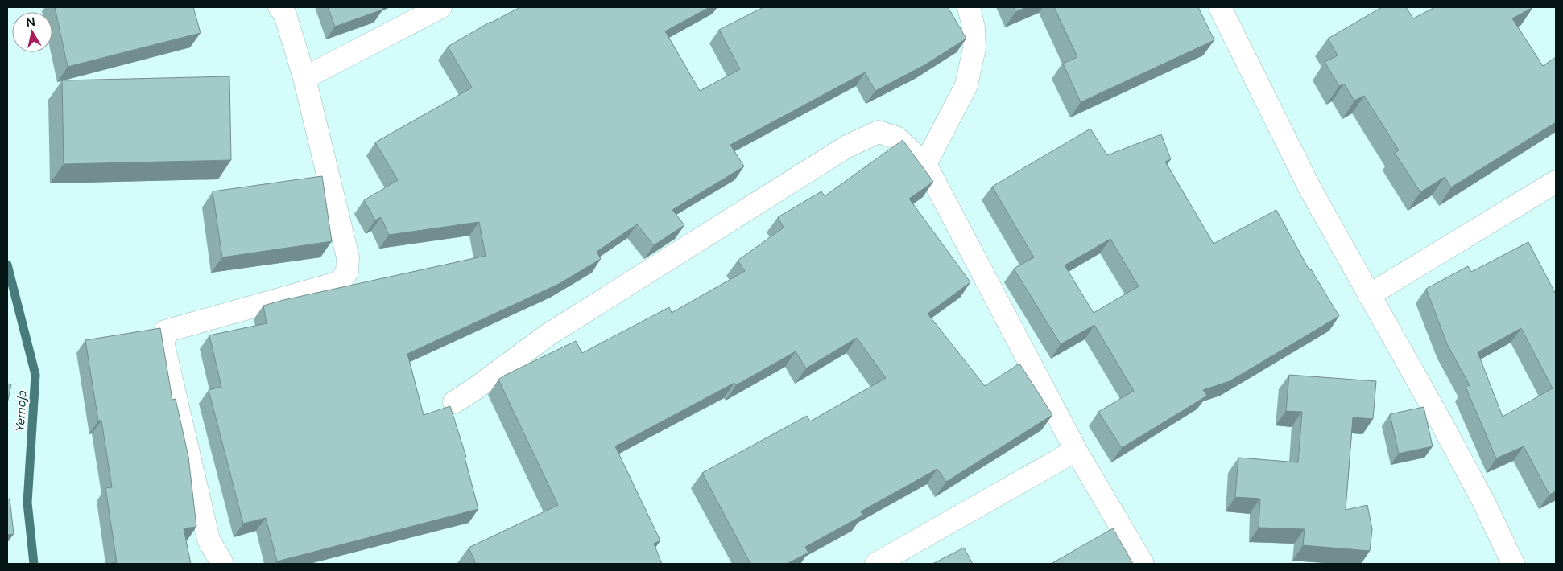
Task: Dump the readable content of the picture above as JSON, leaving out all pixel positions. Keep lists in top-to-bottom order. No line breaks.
{"water":["Yemoja"],"north":"top"}
